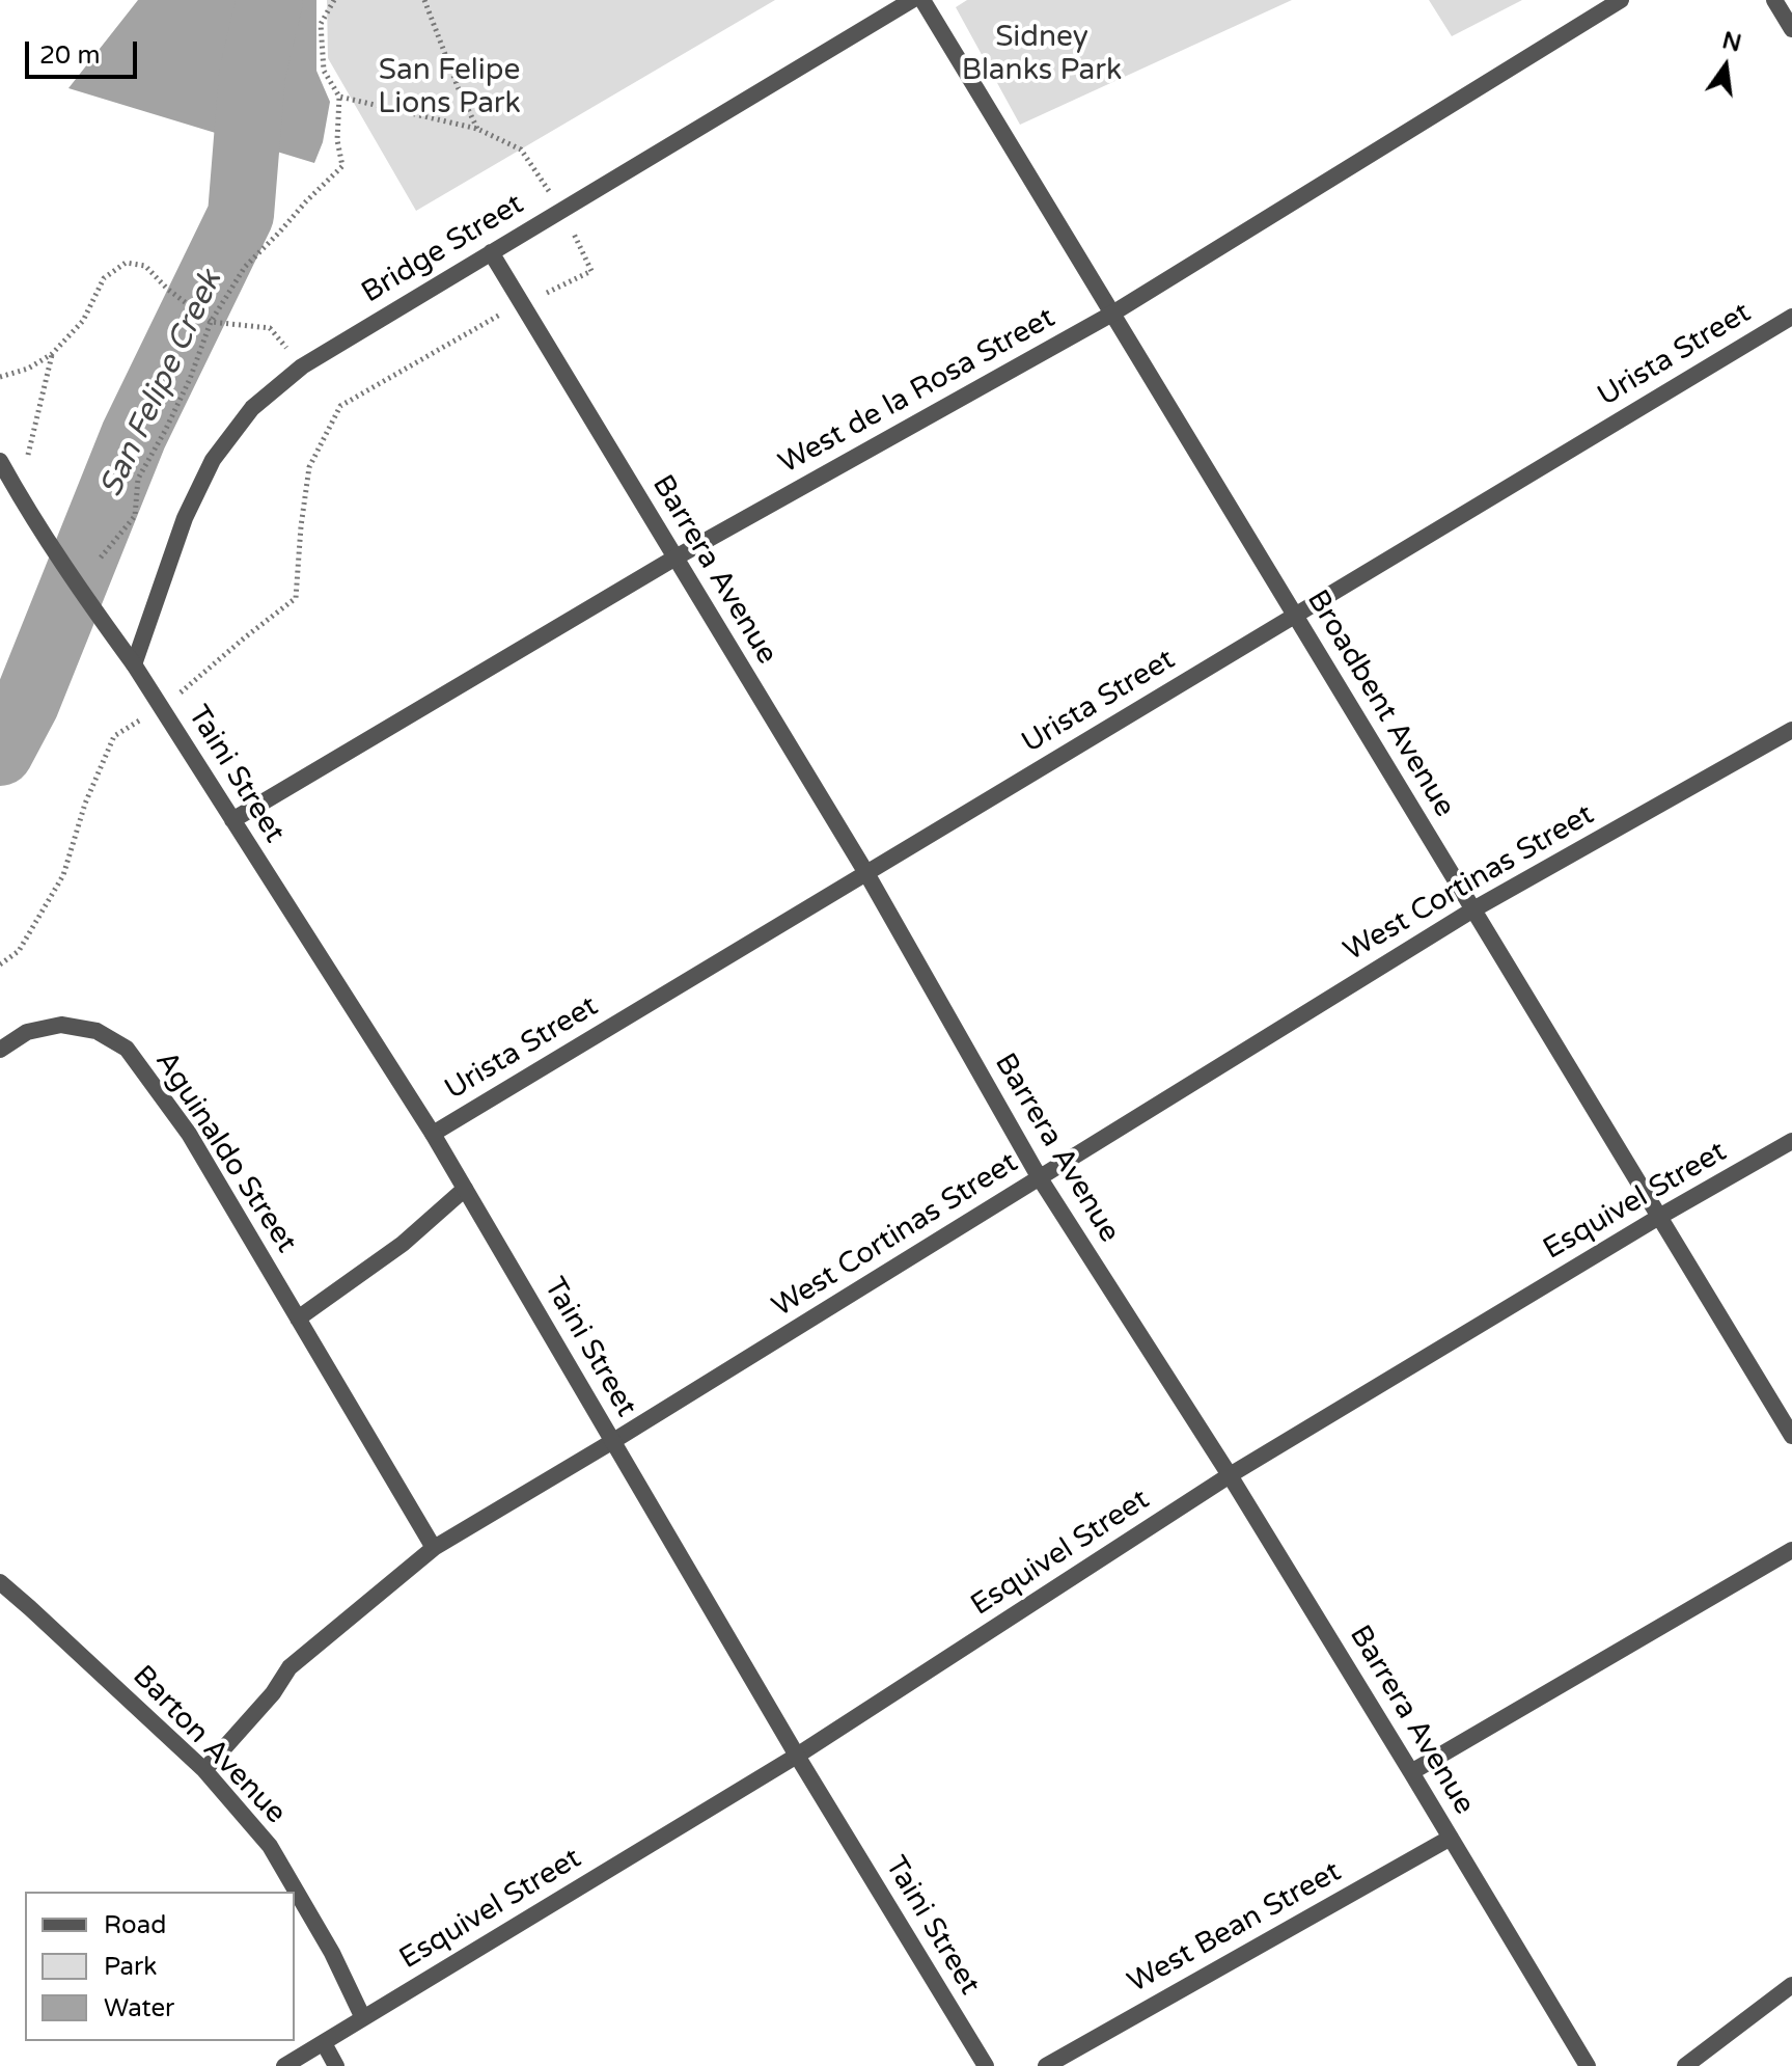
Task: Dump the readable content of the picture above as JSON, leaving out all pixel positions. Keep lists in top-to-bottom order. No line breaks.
{"streets":{"street":["Bridge Street","Urista Street","West de la Rosa Street","Barrera Avenue","Broadbent Avenue","Taini Street","West Cortinas Street","Aguinaldo Street","Esquivel Street","Barton Avenue","West Bean Street"]},"crossings":[["Bridge Street","Barrera Avenue"],["Bridge Street","Taini Street"],["Urista Street","Barrera Avenue"],["Urista Street","Broadbent Avenue"],["Urista Street","Taini Street"],["West de la Rosa Street","Barrera Avenue"],["West de la Rosa Street","Broadbent Avenue"],["West de la Rosa Street","Taini Street"],["Barrera Avenue","West Cortinas Street"],["Barrera Avenue","Esquivel Street"],["Barrera Avenue","West Bean Street"],["Broadbent Avenue","West Cortinas Street"],["Broadbent Avenue","Esquivel Street"],["Taini Street","West Cortinas Street"],["Taini Street","Esquivel Street"],["West Cortinas Street","Aguinaldo Street"],["West Cortinas Street","Barton Avenue"],["Esquivel Street","Barton Avenue"]],"water":["San Felipe Creek"],"parks":["Sidney Blanks Park","San Felipe Lions Park"],"legend":["Road","Park","Water"],"scale_bar":"20 m","north":"top"}
